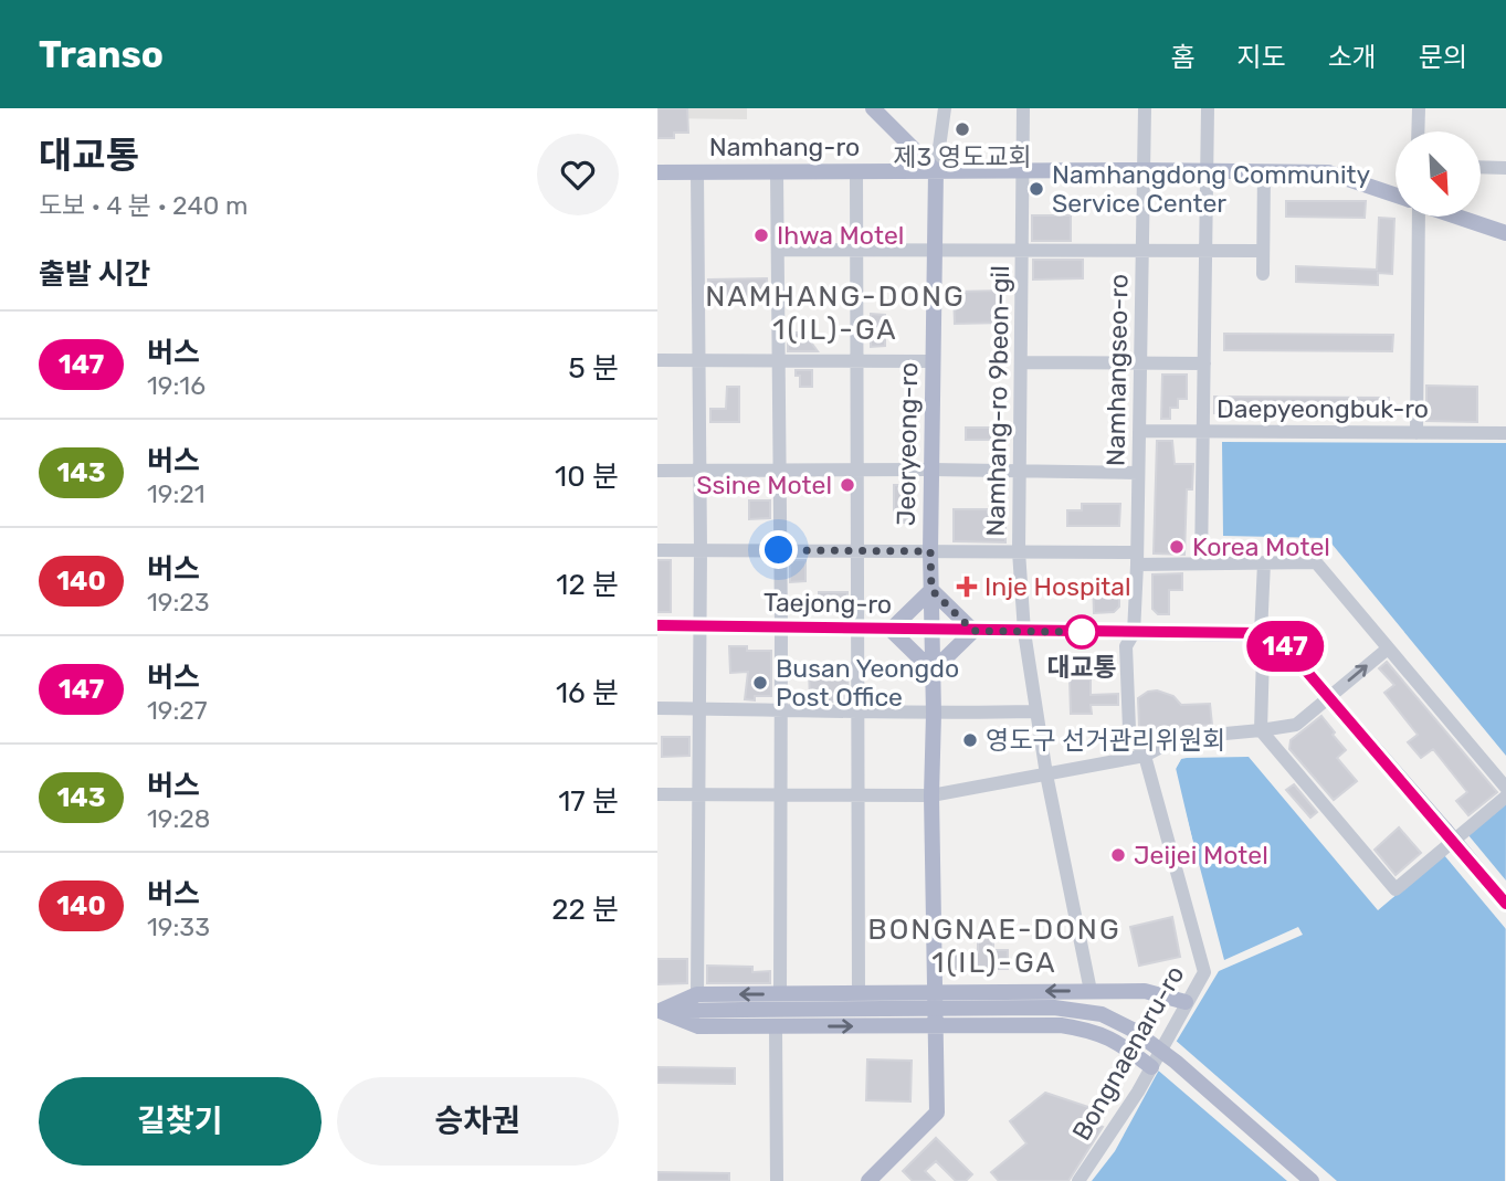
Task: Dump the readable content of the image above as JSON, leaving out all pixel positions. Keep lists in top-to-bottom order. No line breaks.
{"streets":{"main road":["Namhang-ro","Jeoryeong-ro","Taejong-ro"],"street":["Namhangseo-ro","Namhang-ro 9beon-gil","Daepyeongbuk-ro","Bongnaenaru-ro"]},"crossings":[["Namhang-ro","Namhangseo-ro"],["Namhang-ro","Namhang-ro 9beon-gil"],["Namhang-ro","Jeoryeong-ro"],["Namhangseo-ro","Daepyeongbuk-ro"],["Namhangseo-ro","Taejong-ro"],["Namhangseo-ro","Bongnaenaru-ro"],["Namhang-ro 9beon-gil","Taejong-ro"],["Jeoryeong-ro","Taejong-ro"],["Taejong-ro","Bongnaenaru-ro"]],"districts":["NAMHANG-DONG 1(IL)-GA","BONGNAE-DONG 1(IL)-GA"],"places":{"other":["제3 영도교회","Namhangdong Community Service Center","Ihwa Motel","Ssine Motel","Korea Motel","대교통","Busan Yeongdo Post Office","영도구 선거관리위원회","Jeijei Motel"],"health":["Inje Hospital"]},"lines":["bus line 147"],"north":"bottom right","page":{"header":"Transo","nav":["홈","지도","소개","문의"],"heading":[["대교통","도보 · 4 분 · 240 m"],"출발 시간"],"on_map":"147","list":[{"mark":"147","name":"버스","note":"19:16","value":"5 분"},{"mark":"143","name":"버스","note":"19:21","value":"10 분"},{"mark":"140","name":"버스","note":"19:23","value":"12 분"},{"mark":"147","name":"버스","note":"19:27","value":"16 분"},{"mark":"143","name":"버스","note":"19:28","value":"17 분"},{"mark":"140","name":"버스","note":"19:33","value":"22 분"}],"buttons":["길찾기","승차권"]}}
